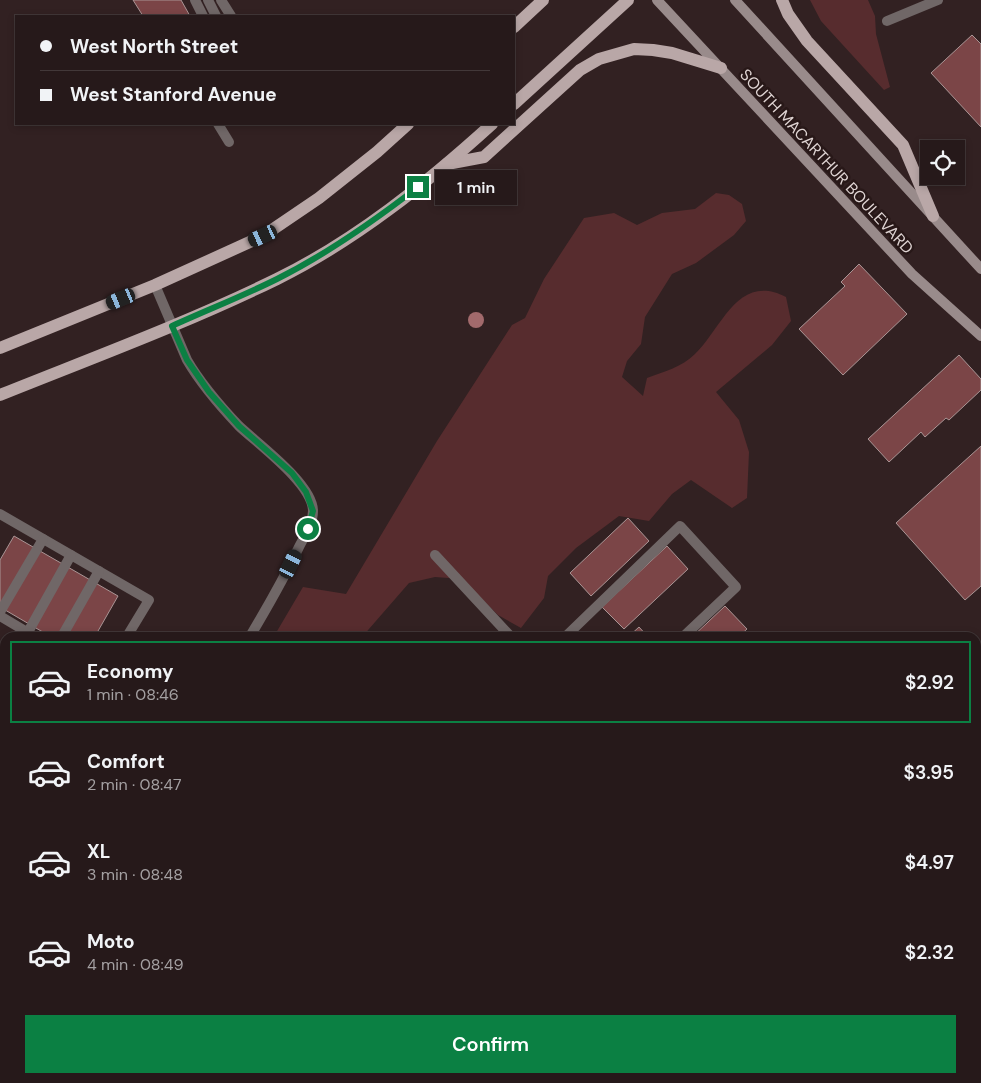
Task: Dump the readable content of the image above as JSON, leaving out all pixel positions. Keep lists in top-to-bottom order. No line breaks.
{"streets":{"main road":["SOUTH MACARTHUR BOULEVARD"]},"page":{"banner":["West North Street","West Stanford Avenue"],"bubble":"1 min","list":[{"name":"Economy","note":"1 min · 08:46","value":"$2.92"},{"name":"Comfort","note":"2 min · 08:47","value":"$3.95"},{"name":"XL","note":"3 min · 08:48","value":"$4.97"},{"name":"Moto","note":"4 min · 08:49","value":"$2.32"}],"buttons":"Confirm"}}
